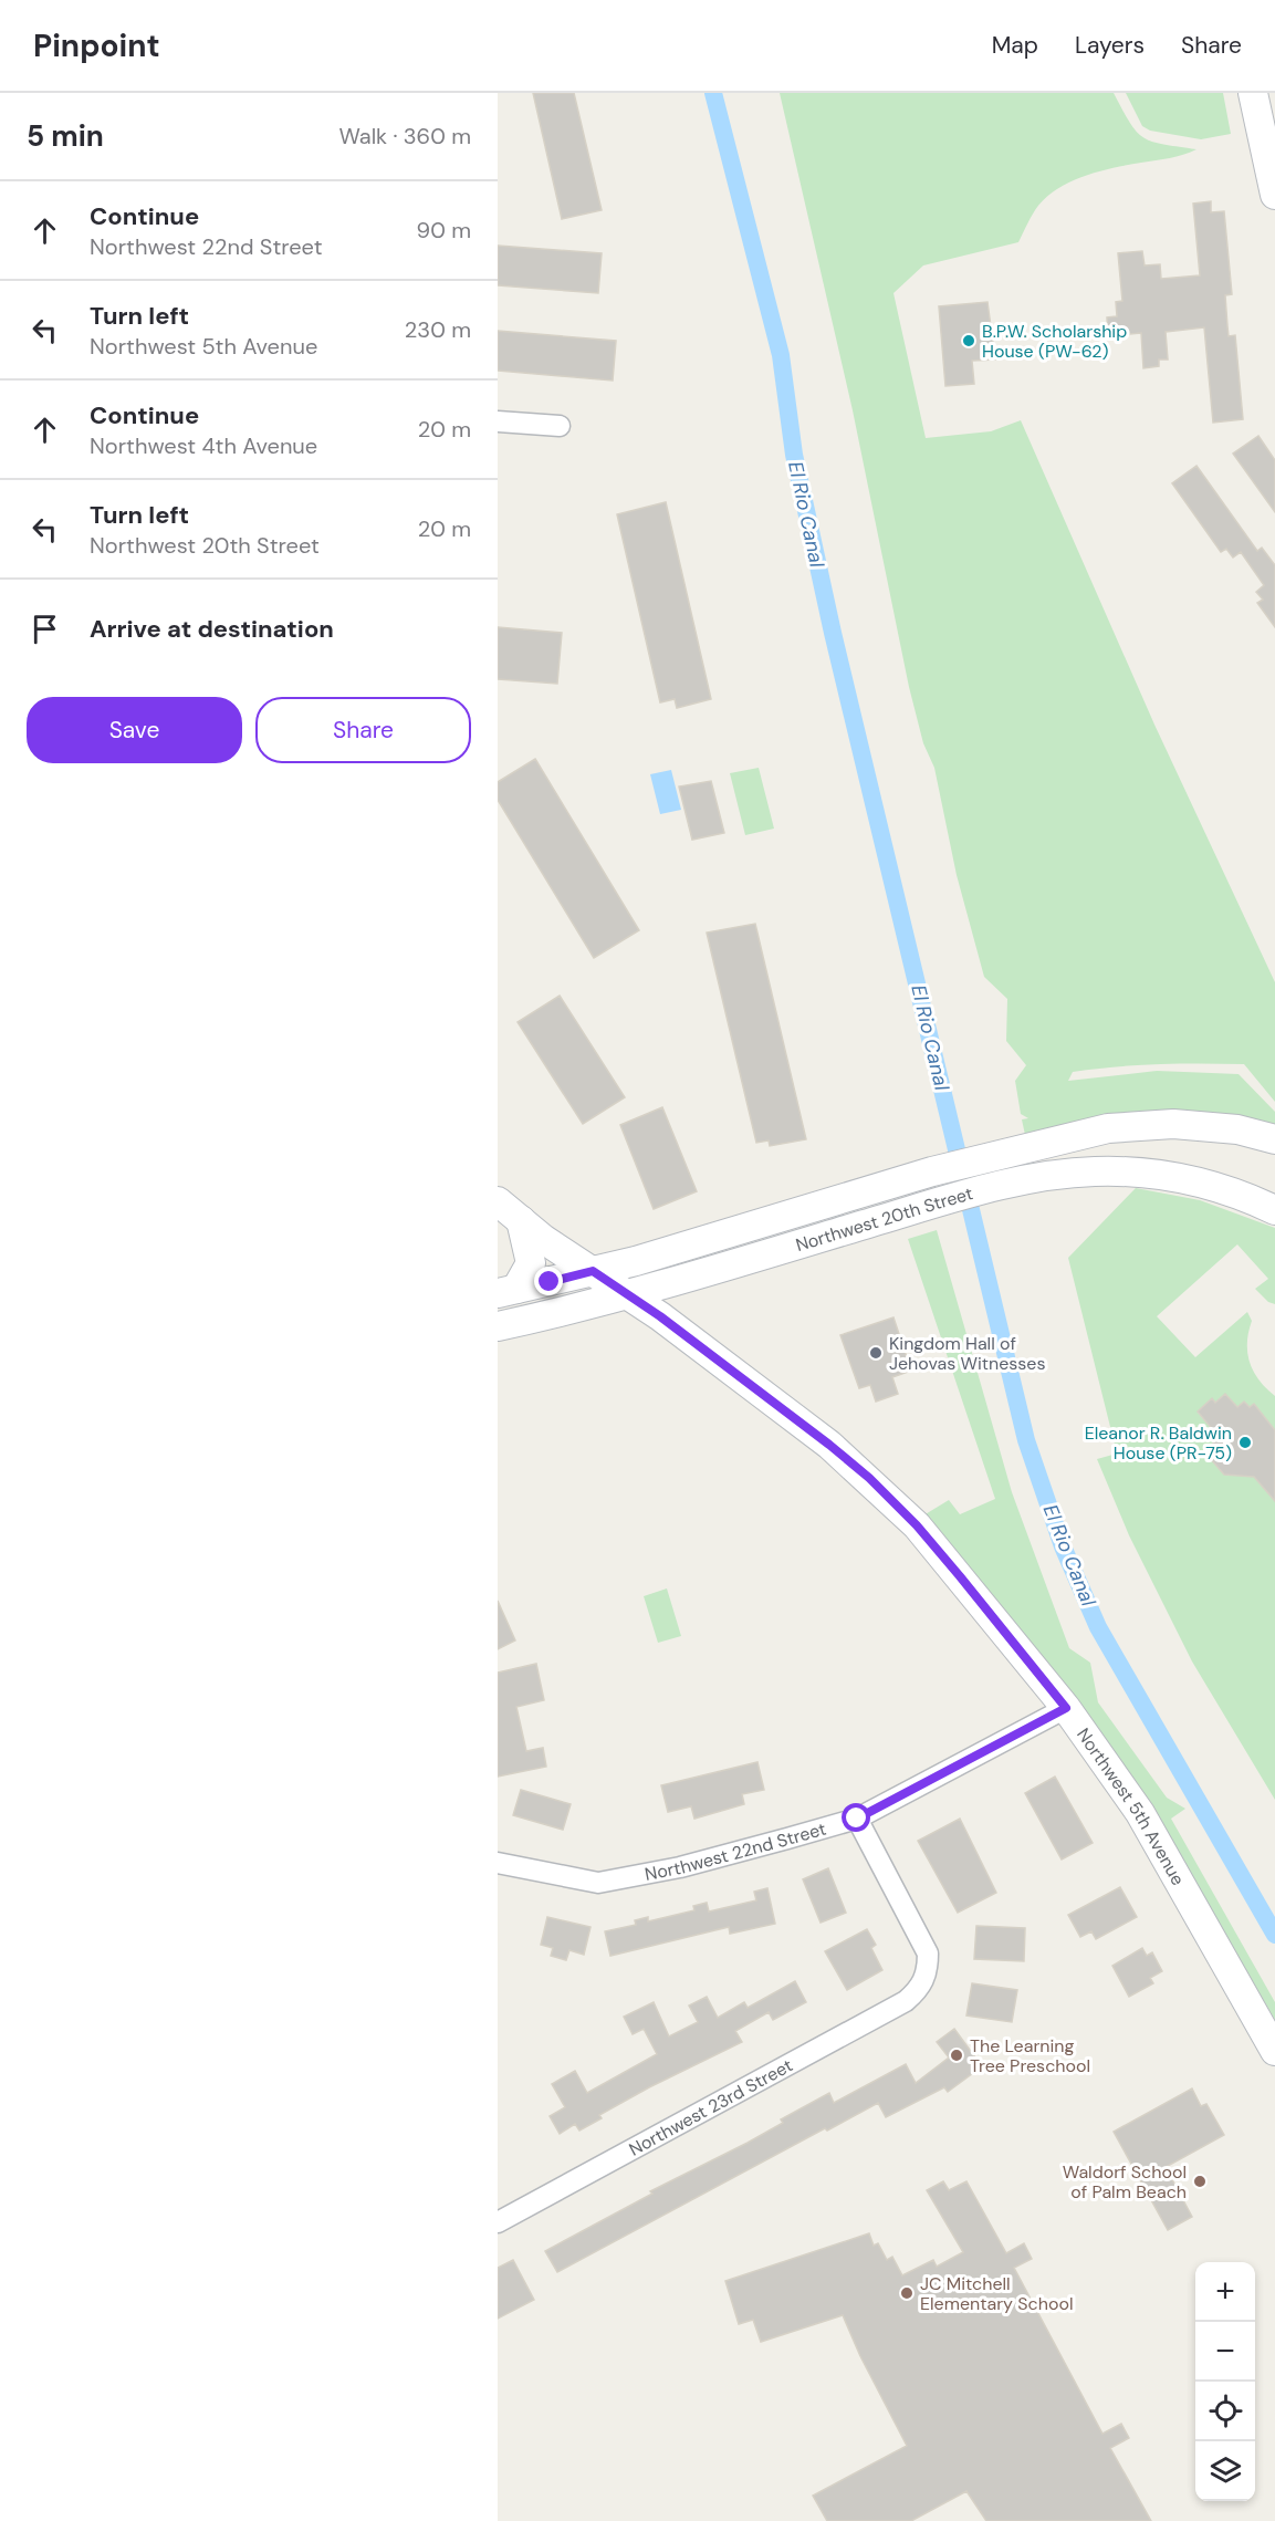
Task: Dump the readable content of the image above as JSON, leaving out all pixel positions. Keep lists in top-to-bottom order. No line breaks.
{"streets":{"street":["Northwest 20th Street","Northwest 5th Avenue","Northwest 22nd Street","Northwest 23rd Street"]},"crossings":[["Northwest 20th Street","Northwest 5th Avenue"],["Northwest 5th Avenue","Northwest 22nd Street"],["Northwest 22nd Street","Northwest 23rd Street"]],"water":["El Rio Canal"],"places":["B.P.W. Scholarship House (PW-62)","Kingdom Hall of Jehovas Witnesses","Eleanor R. Baldwin House (PR-75)","The Learning Tree Preschool","Waldorf School of Palm Beach","JC Mitchell Elementary School"],"page":{"header":"Pinpoint","nav":["Map","Layers","Share"],"heading":["5 min","Walk · 360 m"],"list":[["Continue","Northwest 22nd Street","90 m"],["Turn left","Northwest 5th Avenue","230 m"],["Continue","Northwest 4th Avenue","20 m"],["Turn left","Northwest 20th Street","20 m"],"Arrive at destination"],"buttons":["Save","Share"],"map_buttons":["+","−"]}}
